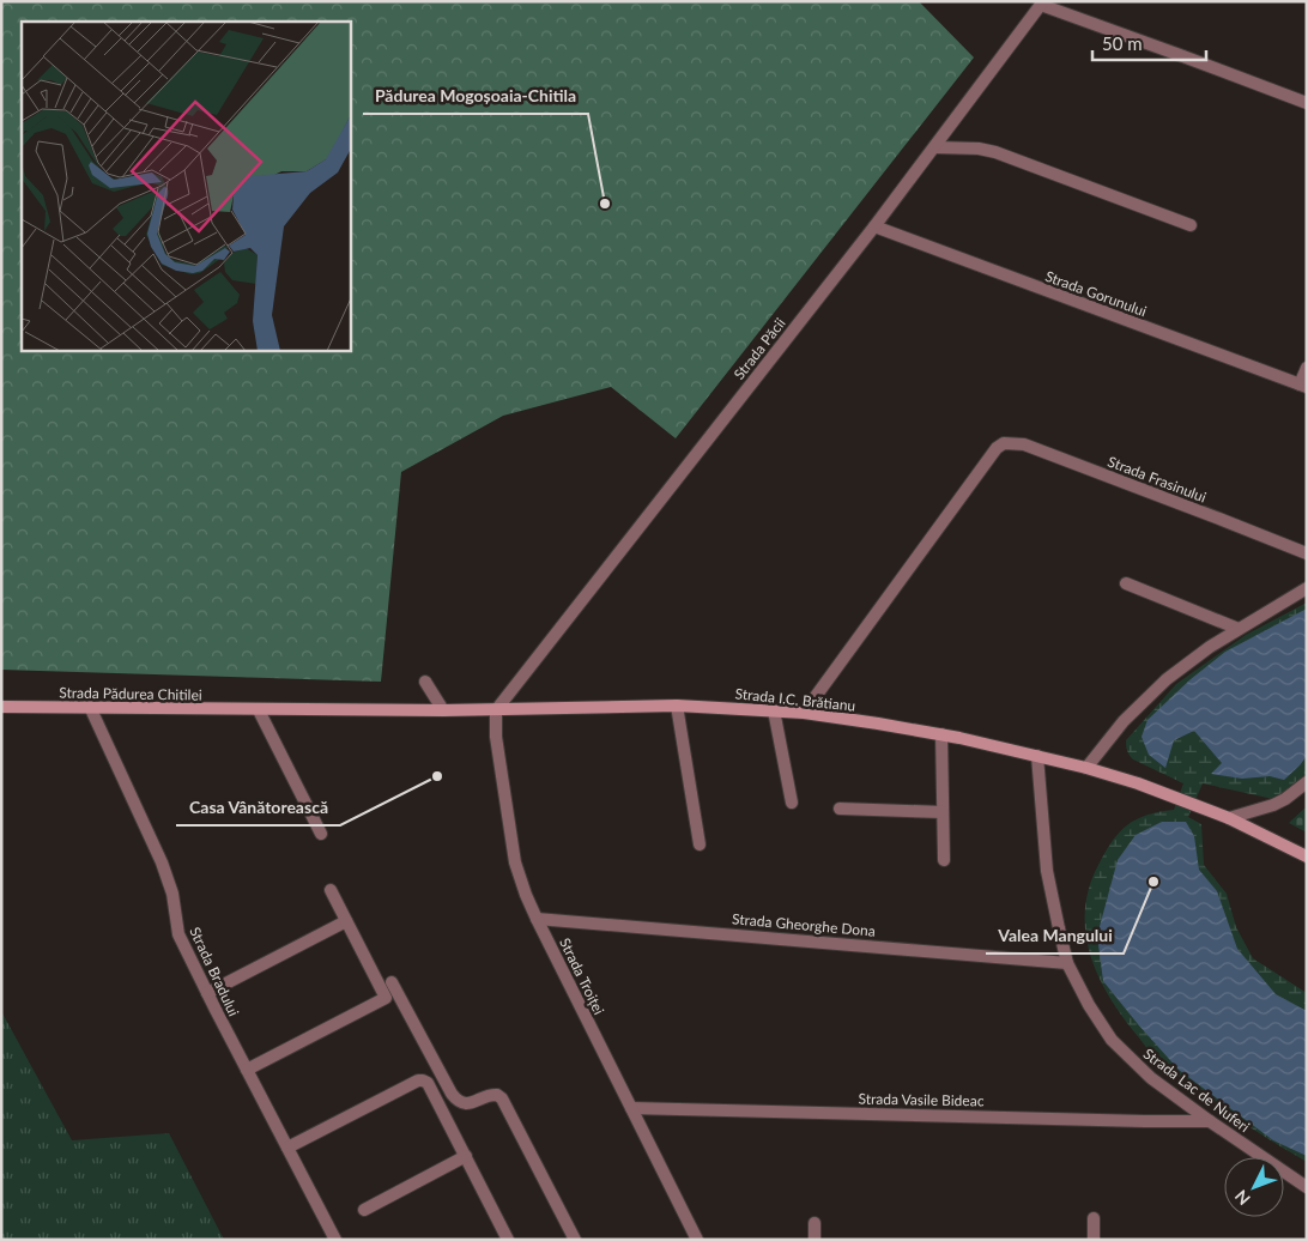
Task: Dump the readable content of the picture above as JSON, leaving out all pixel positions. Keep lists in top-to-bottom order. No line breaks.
{"streets":{"main road":["Strada Pădurea Chitilei","Strada I.C. Brătianu"],"street":["Strada Gorunului","Strada Păcii","Strada Frasinului","Strada Gheorghe Dona","Strada Bradului","Strada Troiței","Strada Lac de Nuferi","Strada Vasile Bideac"]},"crossings":[["Strada Gorunului","Strada Păcii"],["Strada Păcii","Strada I.C. Brătianu"],["Strada Păcii","Strada Troiței"],["Strada Frasinului","Strada I.C. Brătianu"],["Strada Pădurea Chitilei","Strada I.C. Brătianu"],["Strada Pădurea Chitilei","Strada Bradului"],["Strada I.C. Brătianu","Strada Troiței"],["Strada I.C. Brătianu","Strada Lac de Nuferi"],["Strada Gheorghe Dona","Strada Troiței"],["Strada Gheorghe Dona","Strada Lac de Nuferi"],["Strada Troiței","Strada Vasile Bideac"],["Strada Lac de Nuferi","Strada Vasile Bideac"]],"places":["Pădurea Mogoșoaia-Chitila","Casa Vânătorească","Valea Mangului"],"scale_bar":"50 m","north":"bottom left"}
